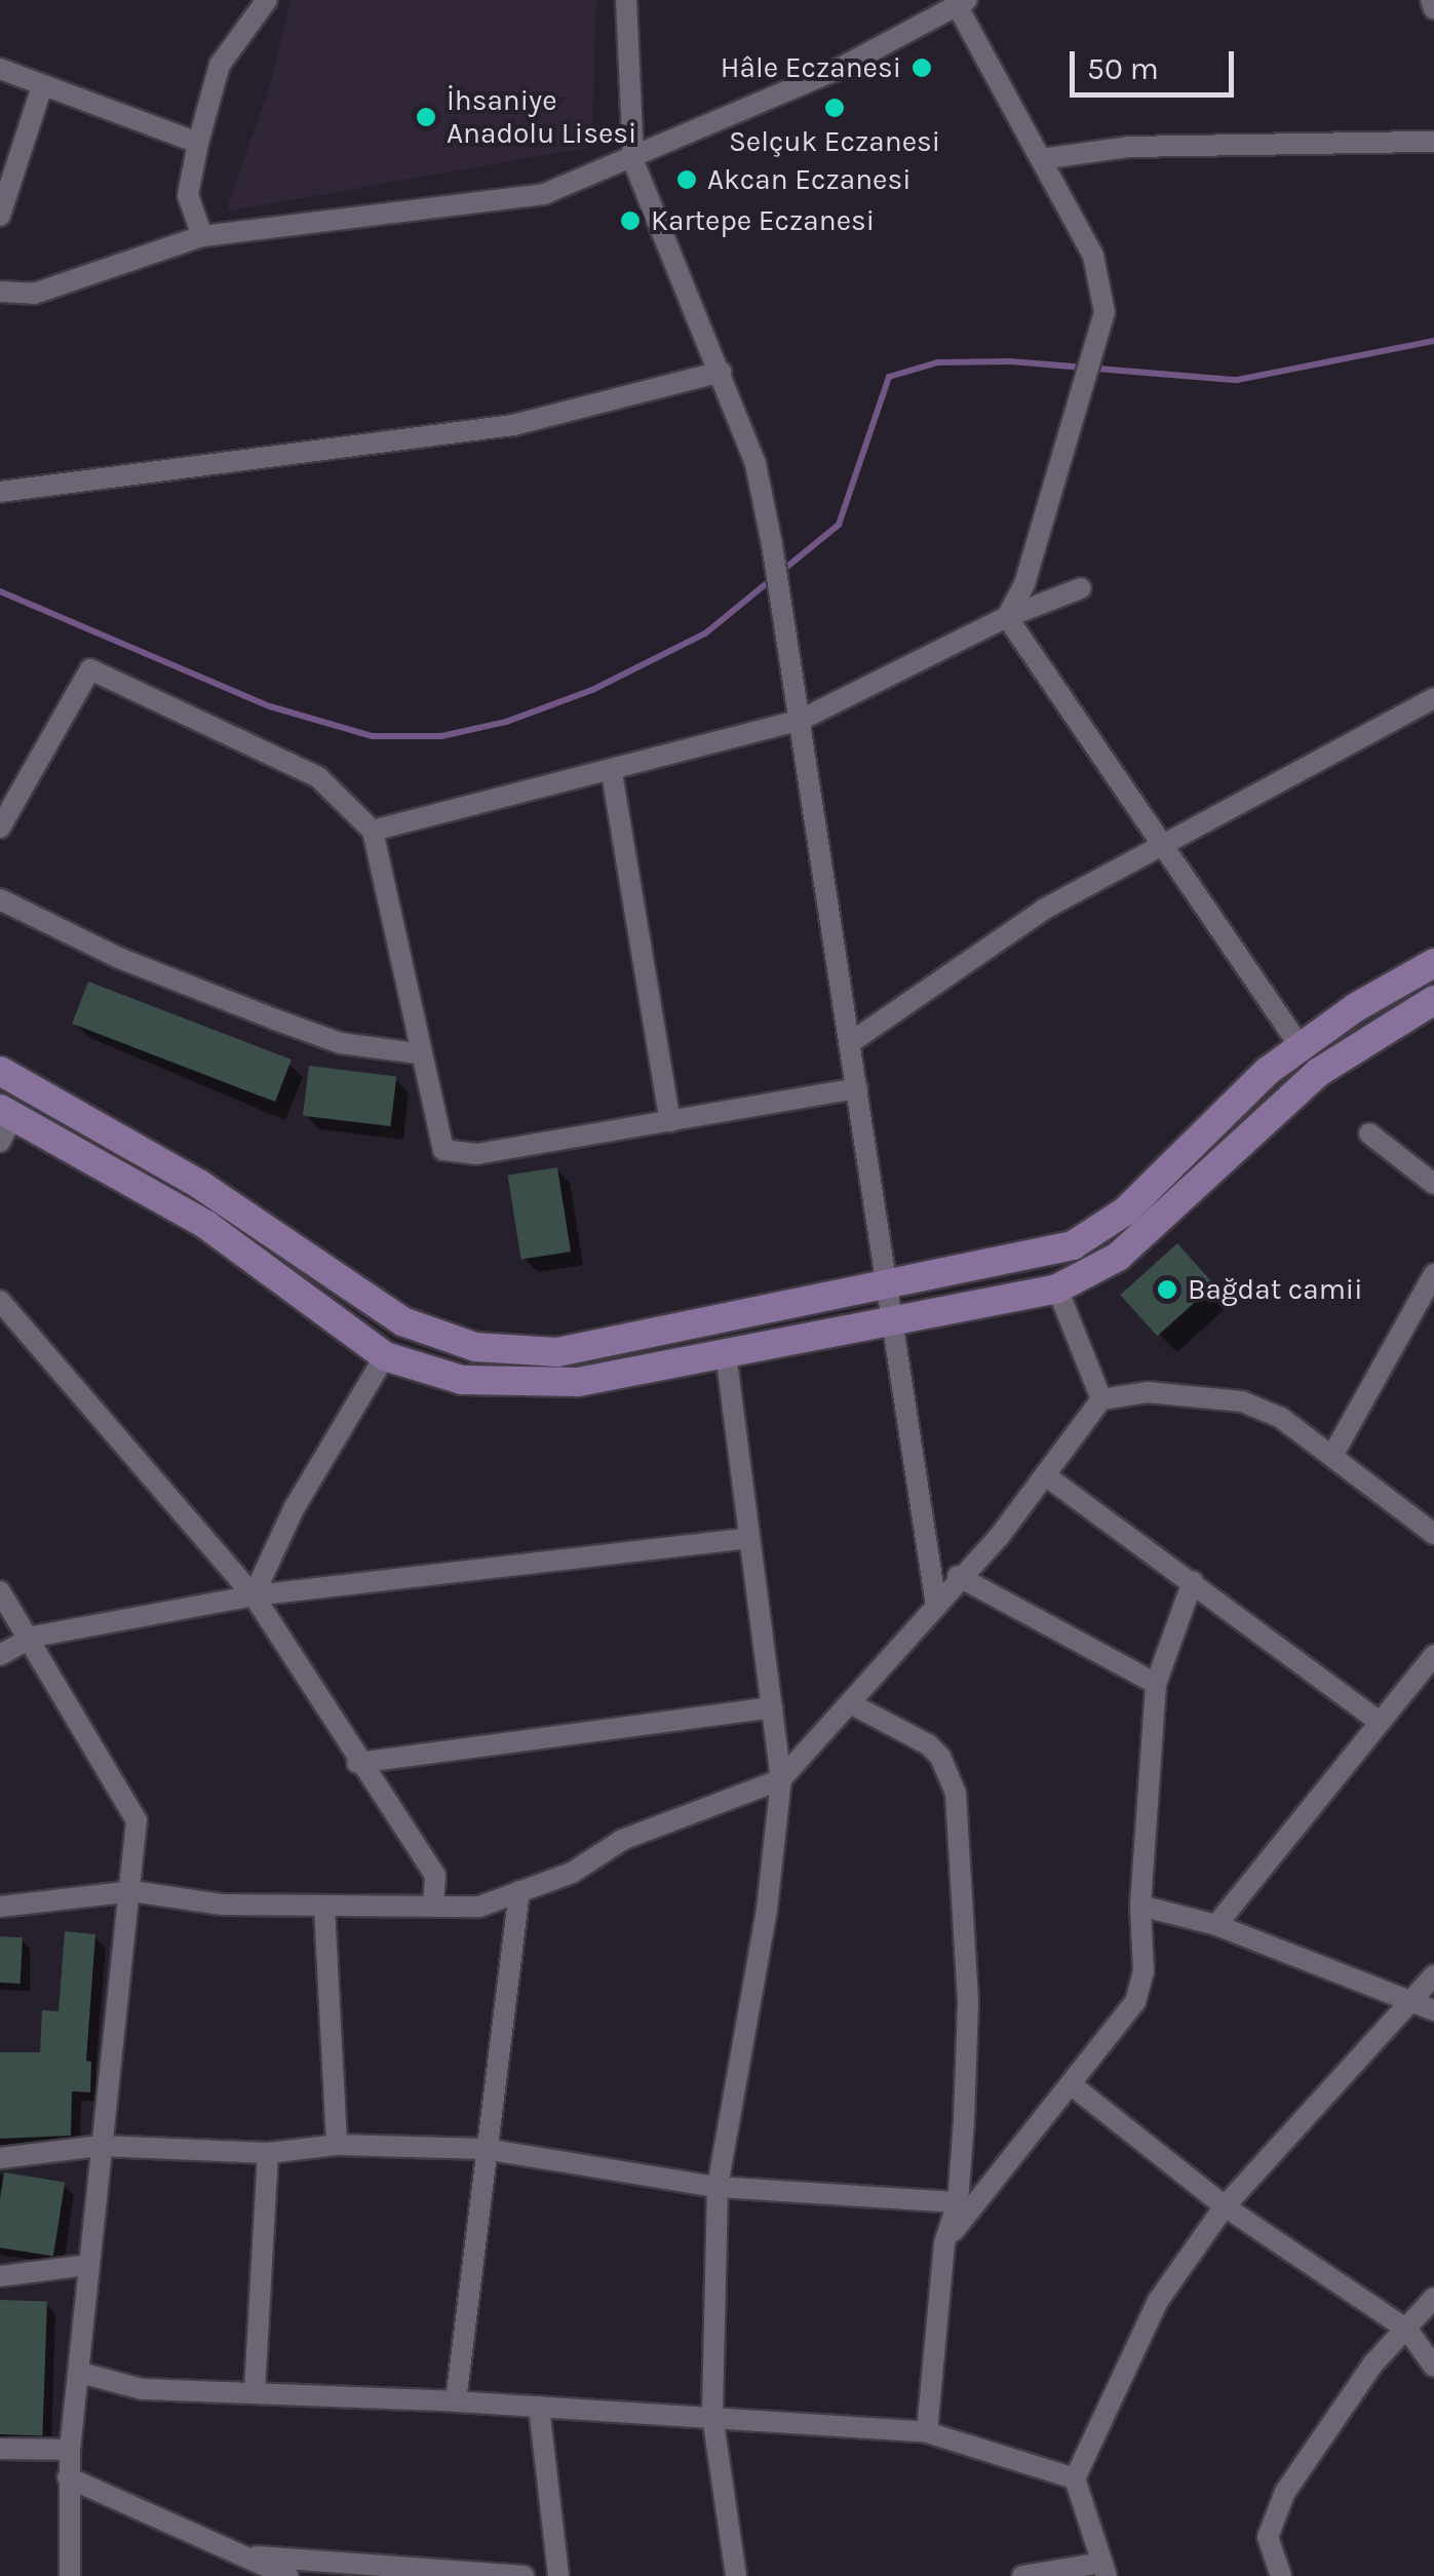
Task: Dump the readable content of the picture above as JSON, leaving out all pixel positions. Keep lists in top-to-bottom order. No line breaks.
{"places":["Hâle Eczanesi","Selçuk Eczanesi","İhsaniye Anadolu Lisesi","Akcan Eczanesi","Kartepe Eczanesi","Bağdat camii"],"scale_bar":"50 m"}
